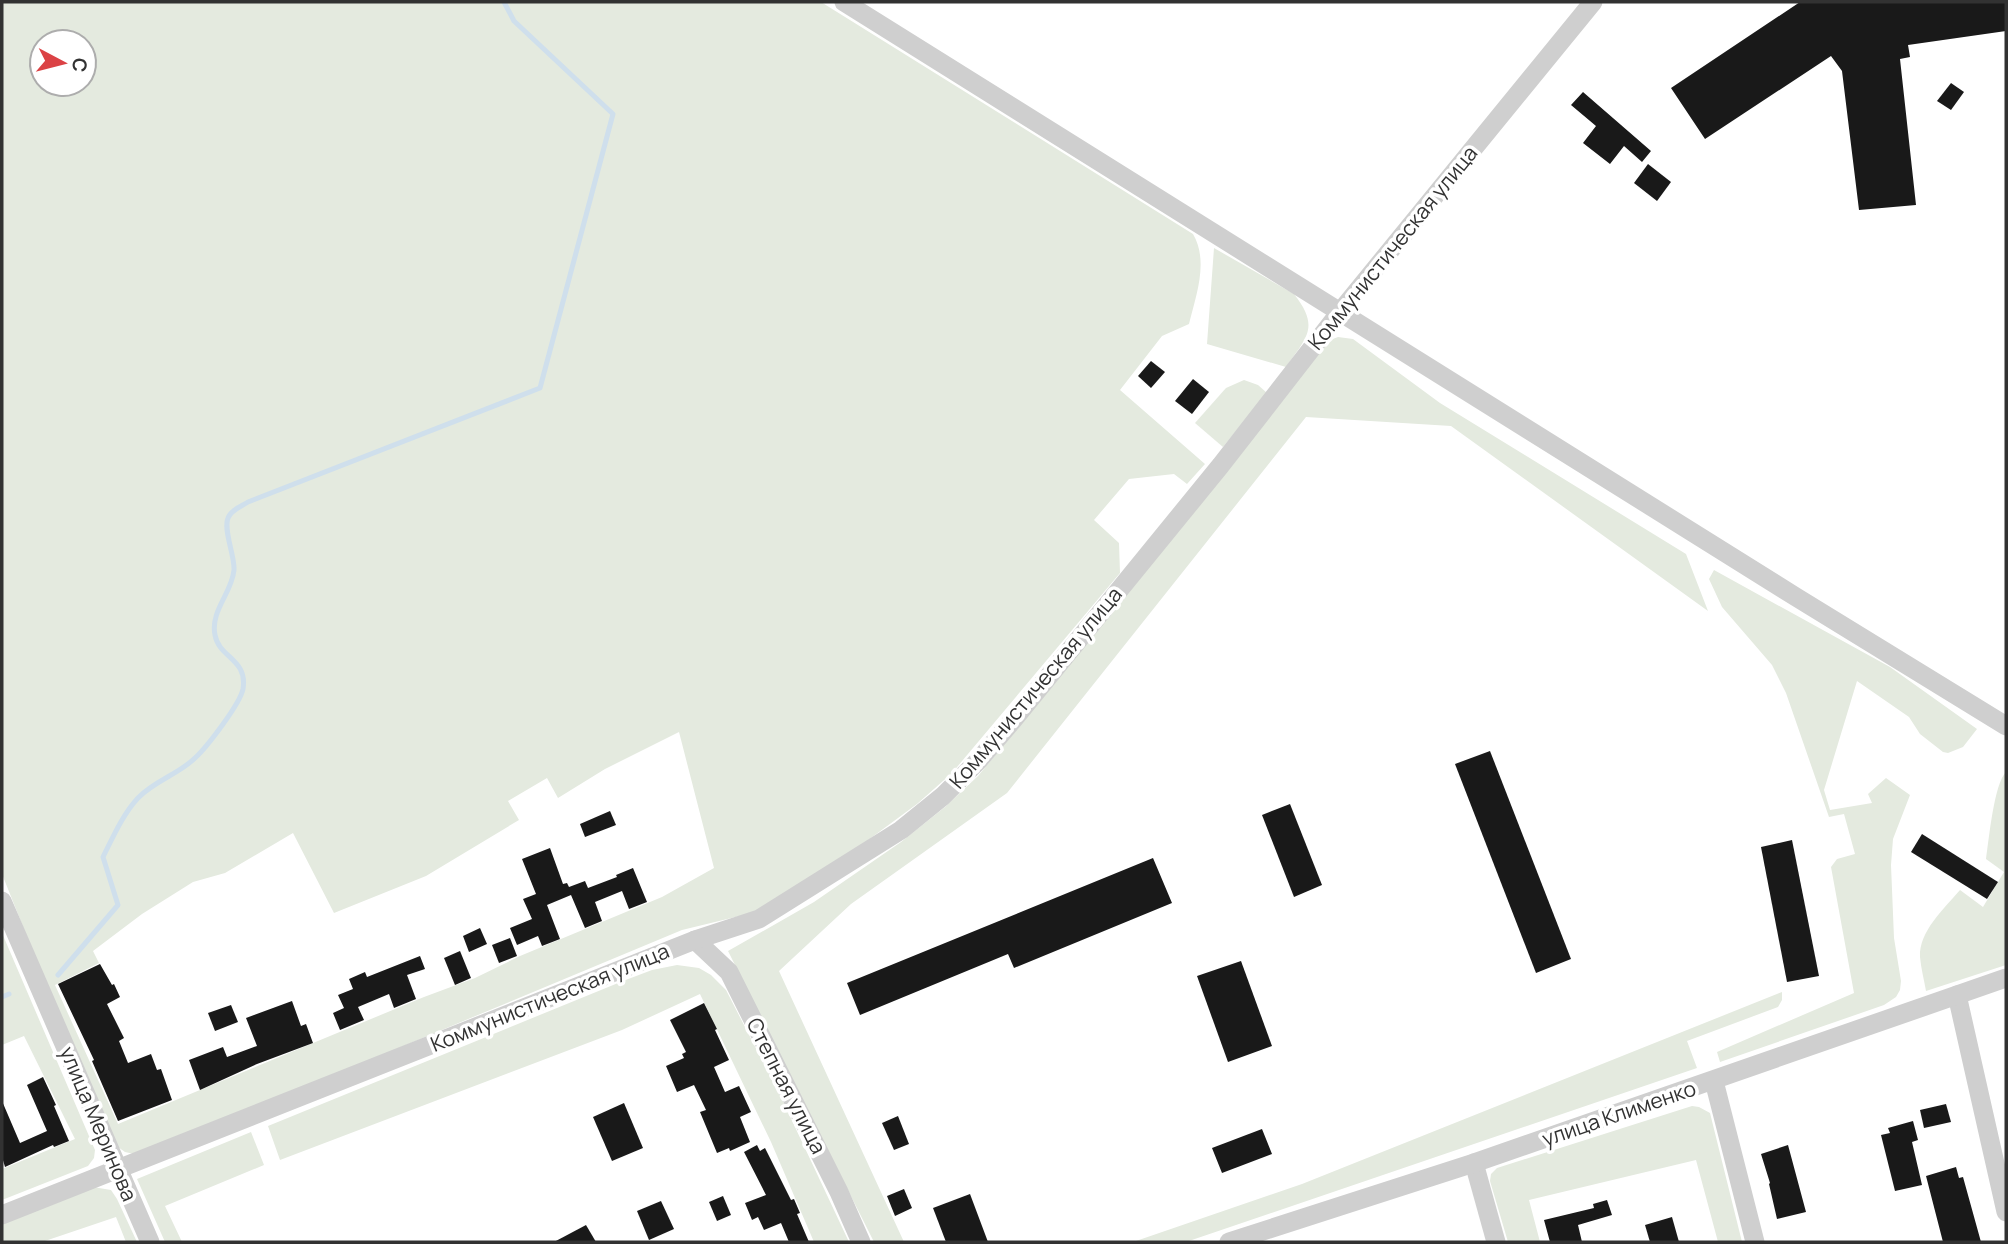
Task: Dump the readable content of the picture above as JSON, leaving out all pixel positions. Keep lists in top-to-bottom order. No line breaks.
{"streets":{"street":["Коммунистическая улица","Степная улица","улица Клименко","улица Меринова"]},"crossings":[["Коммунистическая улица","Степная улица"],["Коммунистическая улица","улица Меринова"]],"north":"right"}
